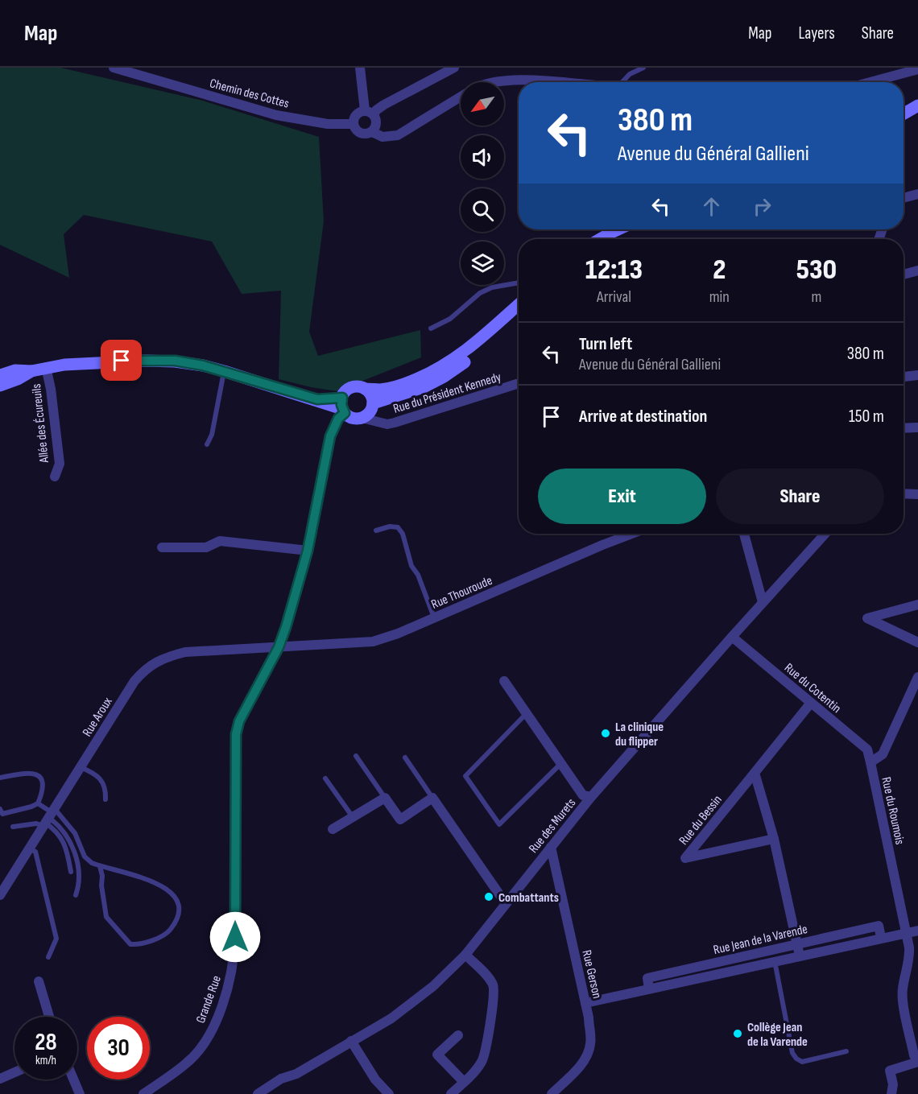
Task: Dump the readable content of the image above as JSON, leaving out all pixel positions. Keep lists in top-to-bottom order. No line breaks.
{"streets":{"street":["Chemin des Cottes","Rue du Président Kennedy","Allée des Écureuils","Rue Thouroude","Rue du Cotentin","Rue Aroux","Rue du Roumois","Rue du Bessin","Rue des Murets","Rue Jean de la Varende","Rue Gerson","Grande Rue"]},"crossings":[["Rue du Président Kennedy","Grande Rue"],["Rue Thouroude","Rue Aroux"],["Rue Thouroude","Grande Rue"],["Rue du Cotentin","Rue du Roumois"],["Rue du Cotentin","Rue du Bessin"],["Rue du Cotentin","Rue des Murets"],["Rue Aroux","Grande Rue"],["Rue du Roumois","Rue Jean de la Varende"],["Rue des Murets","Rue Gerson"],["Rue Jean de la Varende","Rue Gerson"]],"places":["La clinique du flipper","Combattants","Collège Jean de la Varende"],"north":"bottom left","page":{"header":"Map","nav":["Map","Layers","Share"],"turn":["380 m","Avenue du Général Gallieni"],"eta":["12:13","Arrival","2","min","530","m"],"list":[{"name":"Turn left","note":"Avenue du Général Gallieni","value":"380 m"},{"name":"Arrive at destination","value":"150 m"}],"buttons":["Exit","Share"],"speed":"28 km/h","limit":"30"}}
